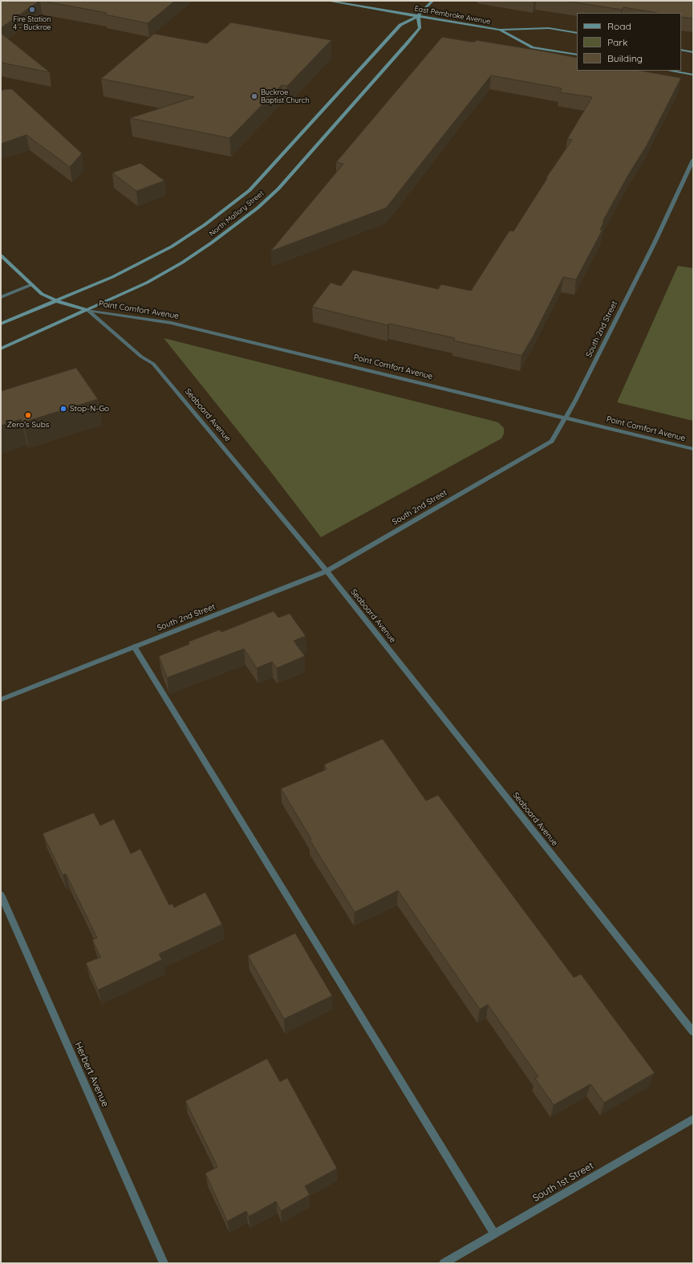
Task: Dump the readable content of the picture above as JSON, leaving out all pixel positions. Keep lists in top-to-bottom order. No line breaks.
{"streets":{"main road":["East Pembroke Avenue","North Mallory Street","Seaboard Avenue"],"street":["Point Comfort Avenue","South 2nd Street","Herbert Avenue","South 1st Street"]},"crossings":[["East Pembroke Avenue","North Mallory Street"],["North Mallory Street","Point Comfort Avenue"],["North Mallory Street","Seaboard Avenue"],["Point Comfort Avenue","South 2nd Street"],["Point Comfort Avenue","Seaboard Avenue"],["South 2nd Street","Seaboard Avenue"]],"places":["Fire Station 4 - Buckroe","Buckroe Baptist Church","Stop-N-Go","Zero's Subs"],"legend":["Road","Park","Building"]}
